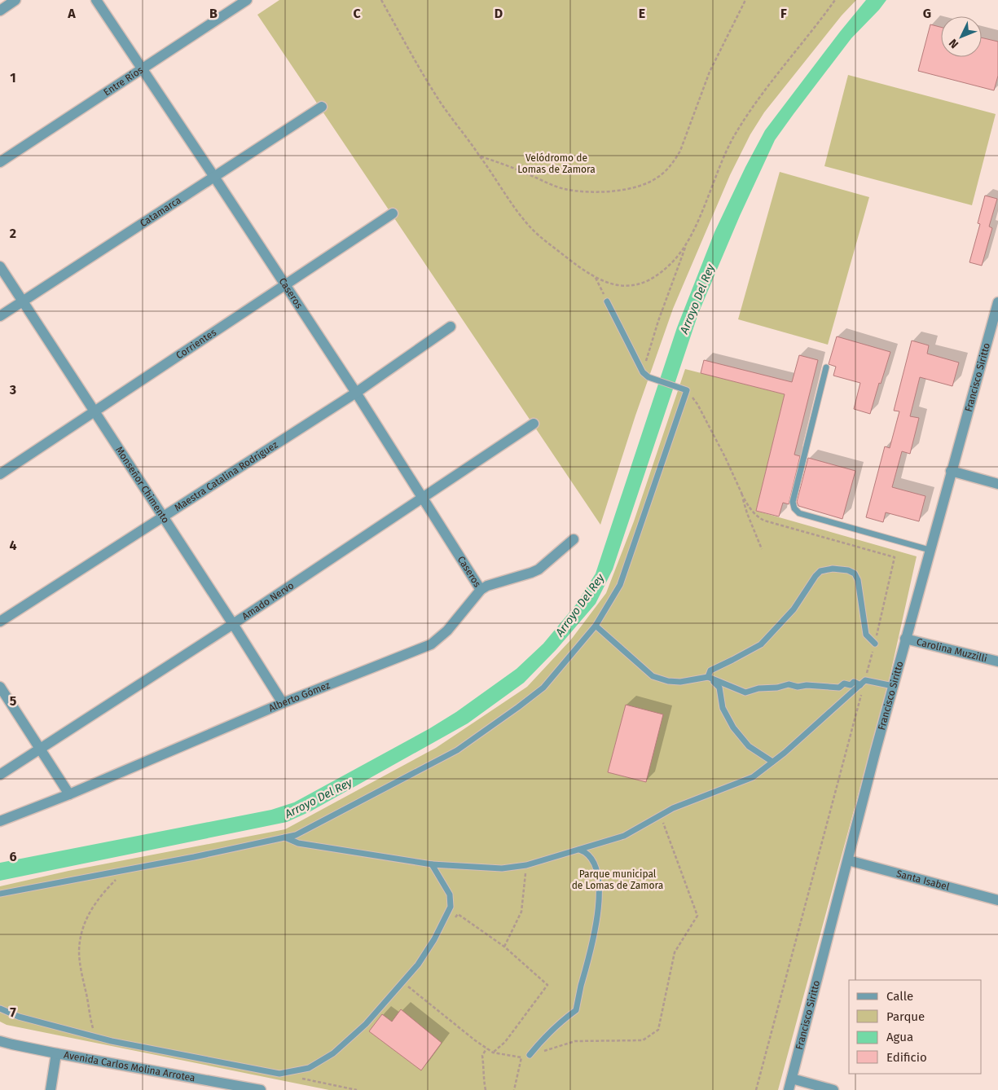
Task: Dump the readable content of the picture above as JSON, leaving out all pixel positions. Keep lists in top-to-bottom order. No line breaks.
{"streets":{"street":["Entre Ríos","Catamarca","Caseros","Corrientes","Francisco Siritto","Maestra Catalina Rodríguez","Monseñor Chimento","Amado Nervo","Carolina Muzzilli","Alberto Gómez","Santa Isabel","Avenida Carlos Molina Arrotea"]},"crossings":[["Entre Ríos","Caseros"],["Catamarca","Caseros"],["Catamarca","Monseñor Chimento"],["Caseros","Corrientes"],["Caseros","Maestra Catalina Rodríguez"],["Caseros","Amado Nervo"],["Caseros","Alberto Gómez"],["Corrientes","Monseñor Chimento"],["Francisco Siritto","Carolina Muzzilli"],["Francisco Siritto","Santa Isabel"],["Maestra Catalina Rodríguez","Monseñor Chimento"],["Monseñor Chimento","Amado Nervo"],["Monseñor Chimento","Alberto Gómez"]],"water":["Arroyo Del Rey"],"parks":["Velódromo de Lomas de Zamora","Parque municipal de Lomas de Zamora"],"legend":["Calle","Parque","Agua","Edificio"],"north":"bottom left","grid":{"columns":["A","B","C","D","E","F","G"],"rows":["1","2","3","4","5","6","7"]}}
